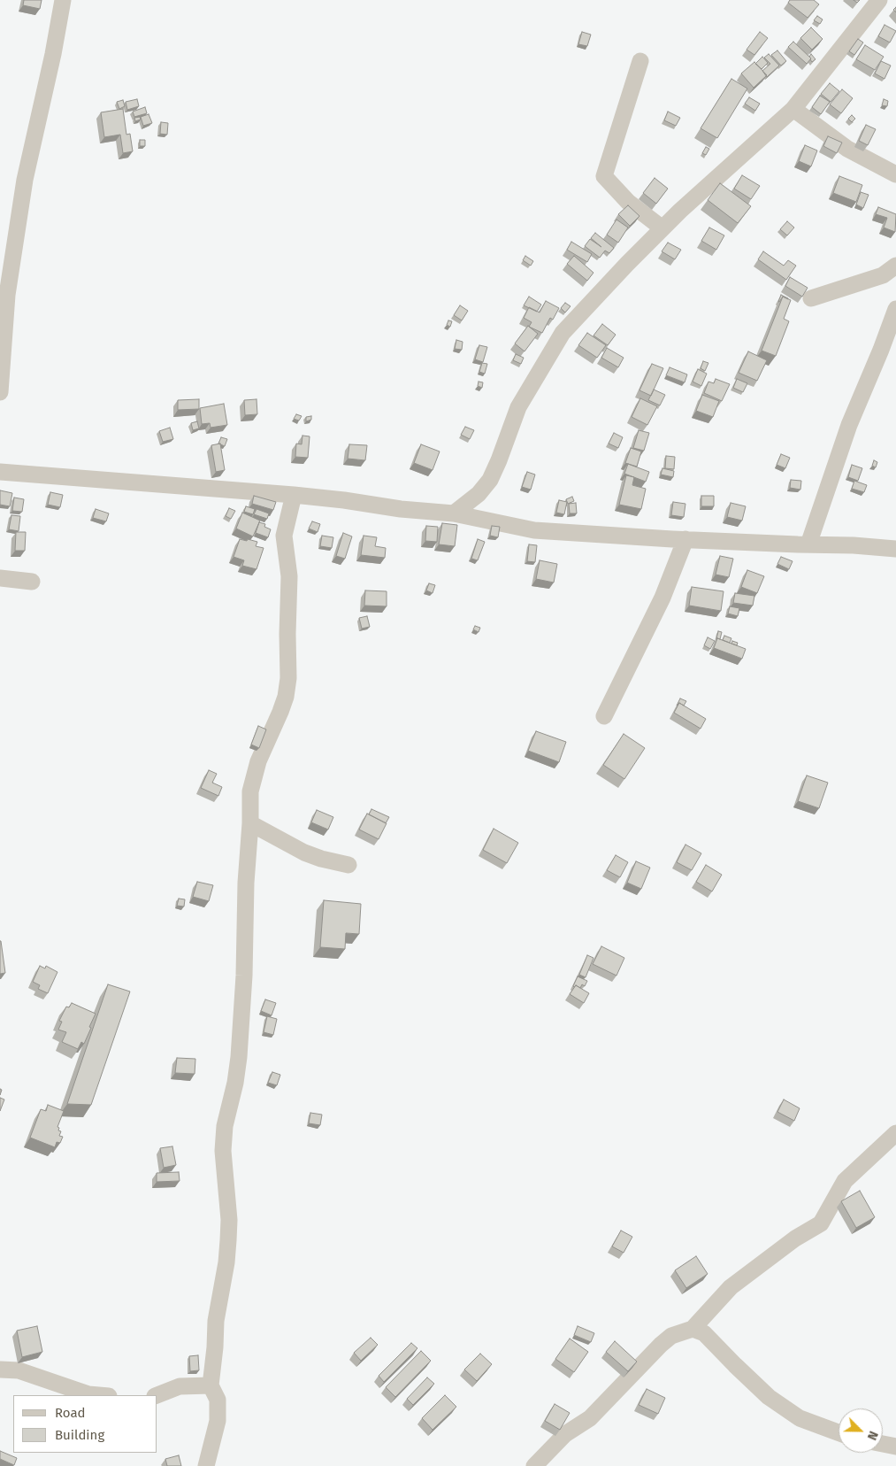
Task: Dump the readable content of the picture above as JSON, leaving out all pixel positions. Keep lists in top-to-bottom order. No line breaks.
{"legend":["Road","Building"],"north":"bottom right"}
